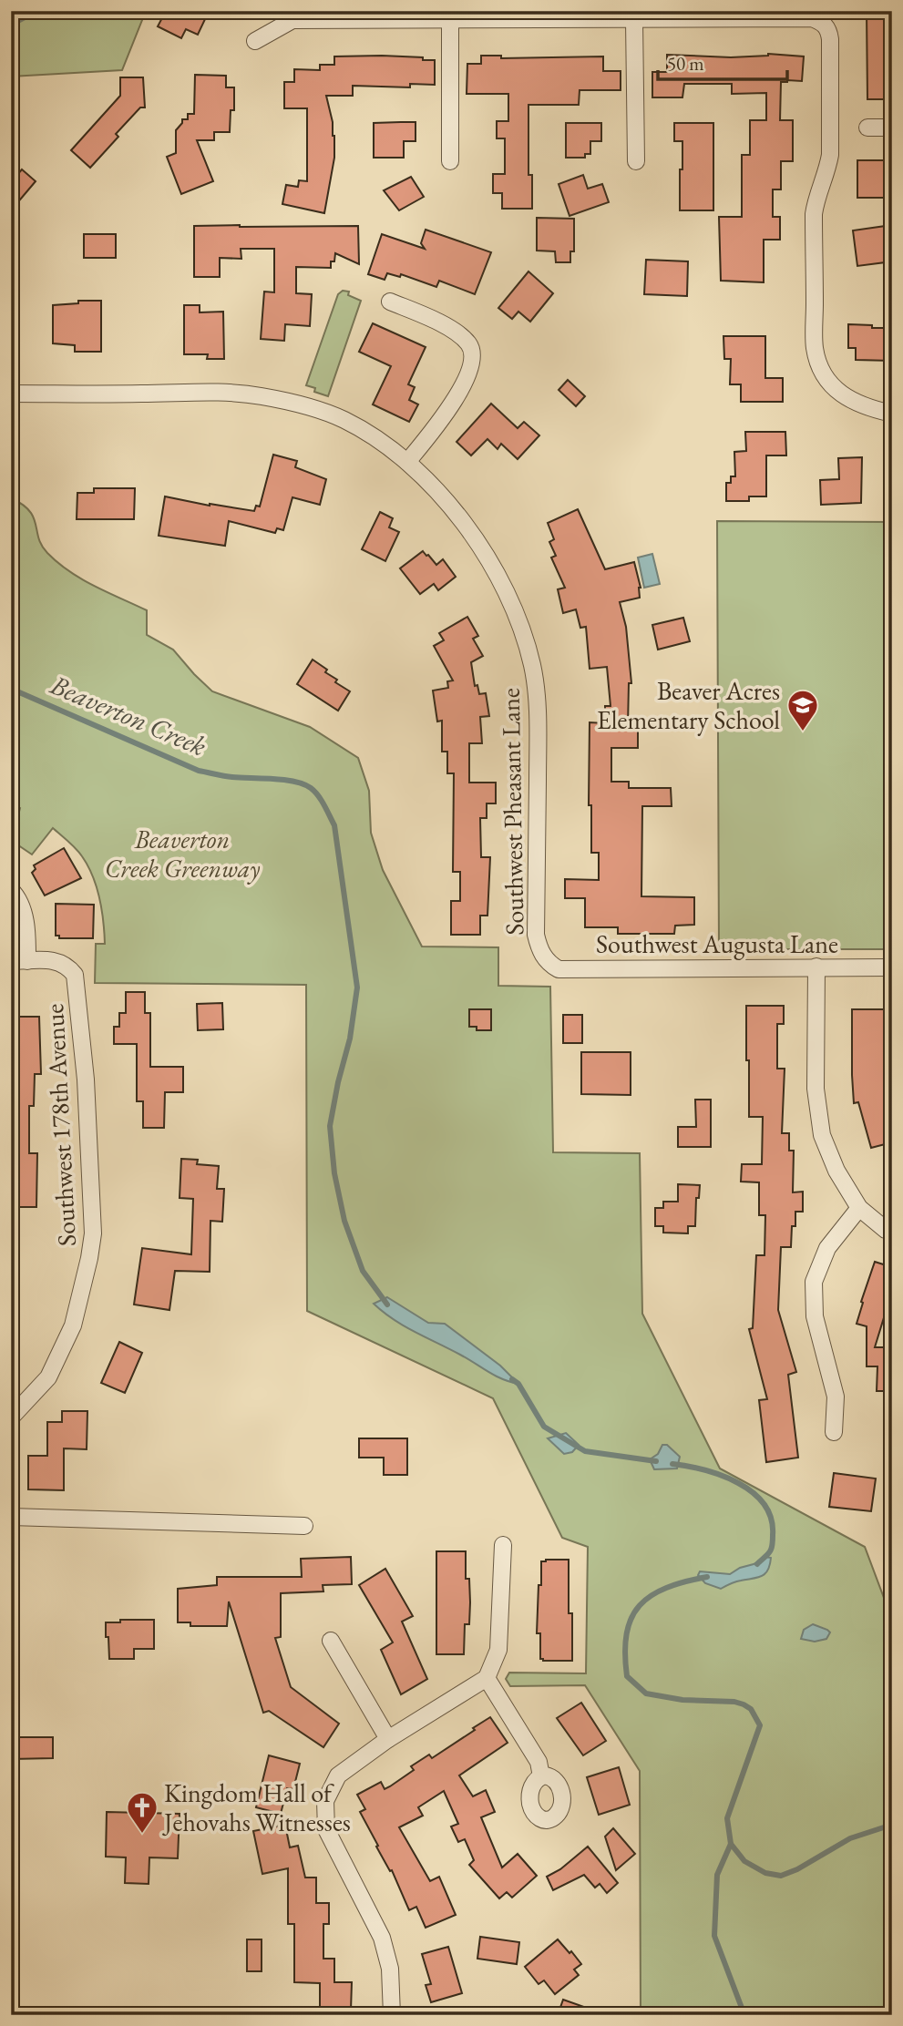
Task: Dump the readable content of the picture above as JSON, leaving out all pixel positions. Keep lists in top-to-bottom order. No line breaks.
{"streets":{"street":["Southwest Pheasant Lane","Southwest Augusta Lane","Southwest 178th Avenue"]},"crossings":[["Southwest Pheasant Lane","Southwest Augusta Lane"]],"water":["Beaverton Creek"],"parks":["Beaverton Creek Greenway"],"places":{"school or university":["Beaver Acres Elementary School"],"church":["Kingdom Hall of Jehovahs Witnesses"]},"scale_bar":"50 m"}
